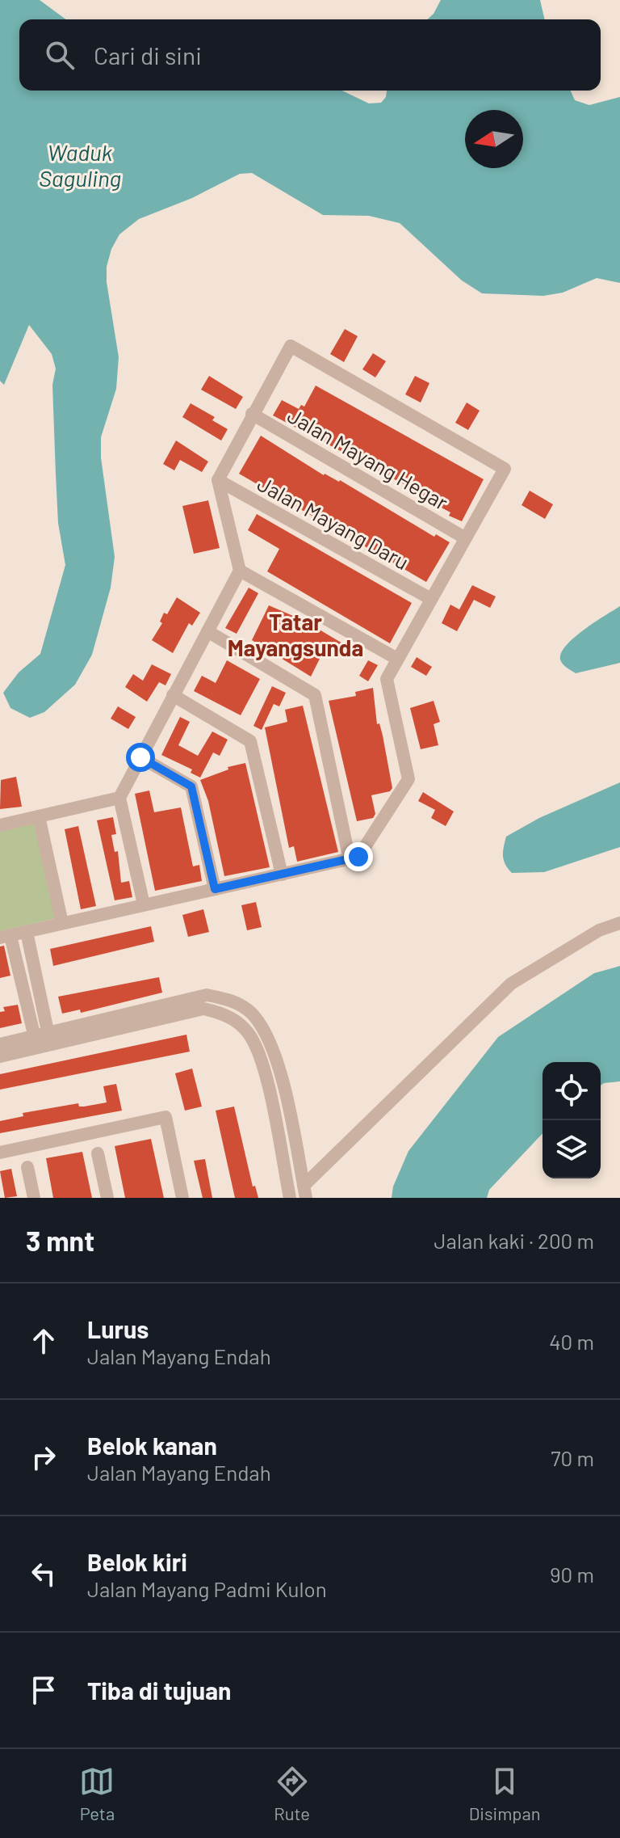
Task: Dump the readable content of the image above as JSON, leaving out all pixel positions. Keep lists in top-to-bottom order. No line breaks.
{"streets":{"street":["Jalan Mayang Hegar","Jalan Mayang Daru"]},"districts":["Tatar Mayangsunda"],"water":["Waduk Saguling"],"north":"left","page":{"search":"Cari di sini","heading":["3 mnt","Jalan kaki · 200 m"],"list":[["Lurus","Jalan Mayang Endah","40 m"],["Belok kanan","Jalan Mayang Endah","70 m"],["Belok kiri","Jalan Mayang Padmi Kulon","90 m"],"Tiba di tujuan"],"nav":["Peta","Rute","Disimpan"]}}
